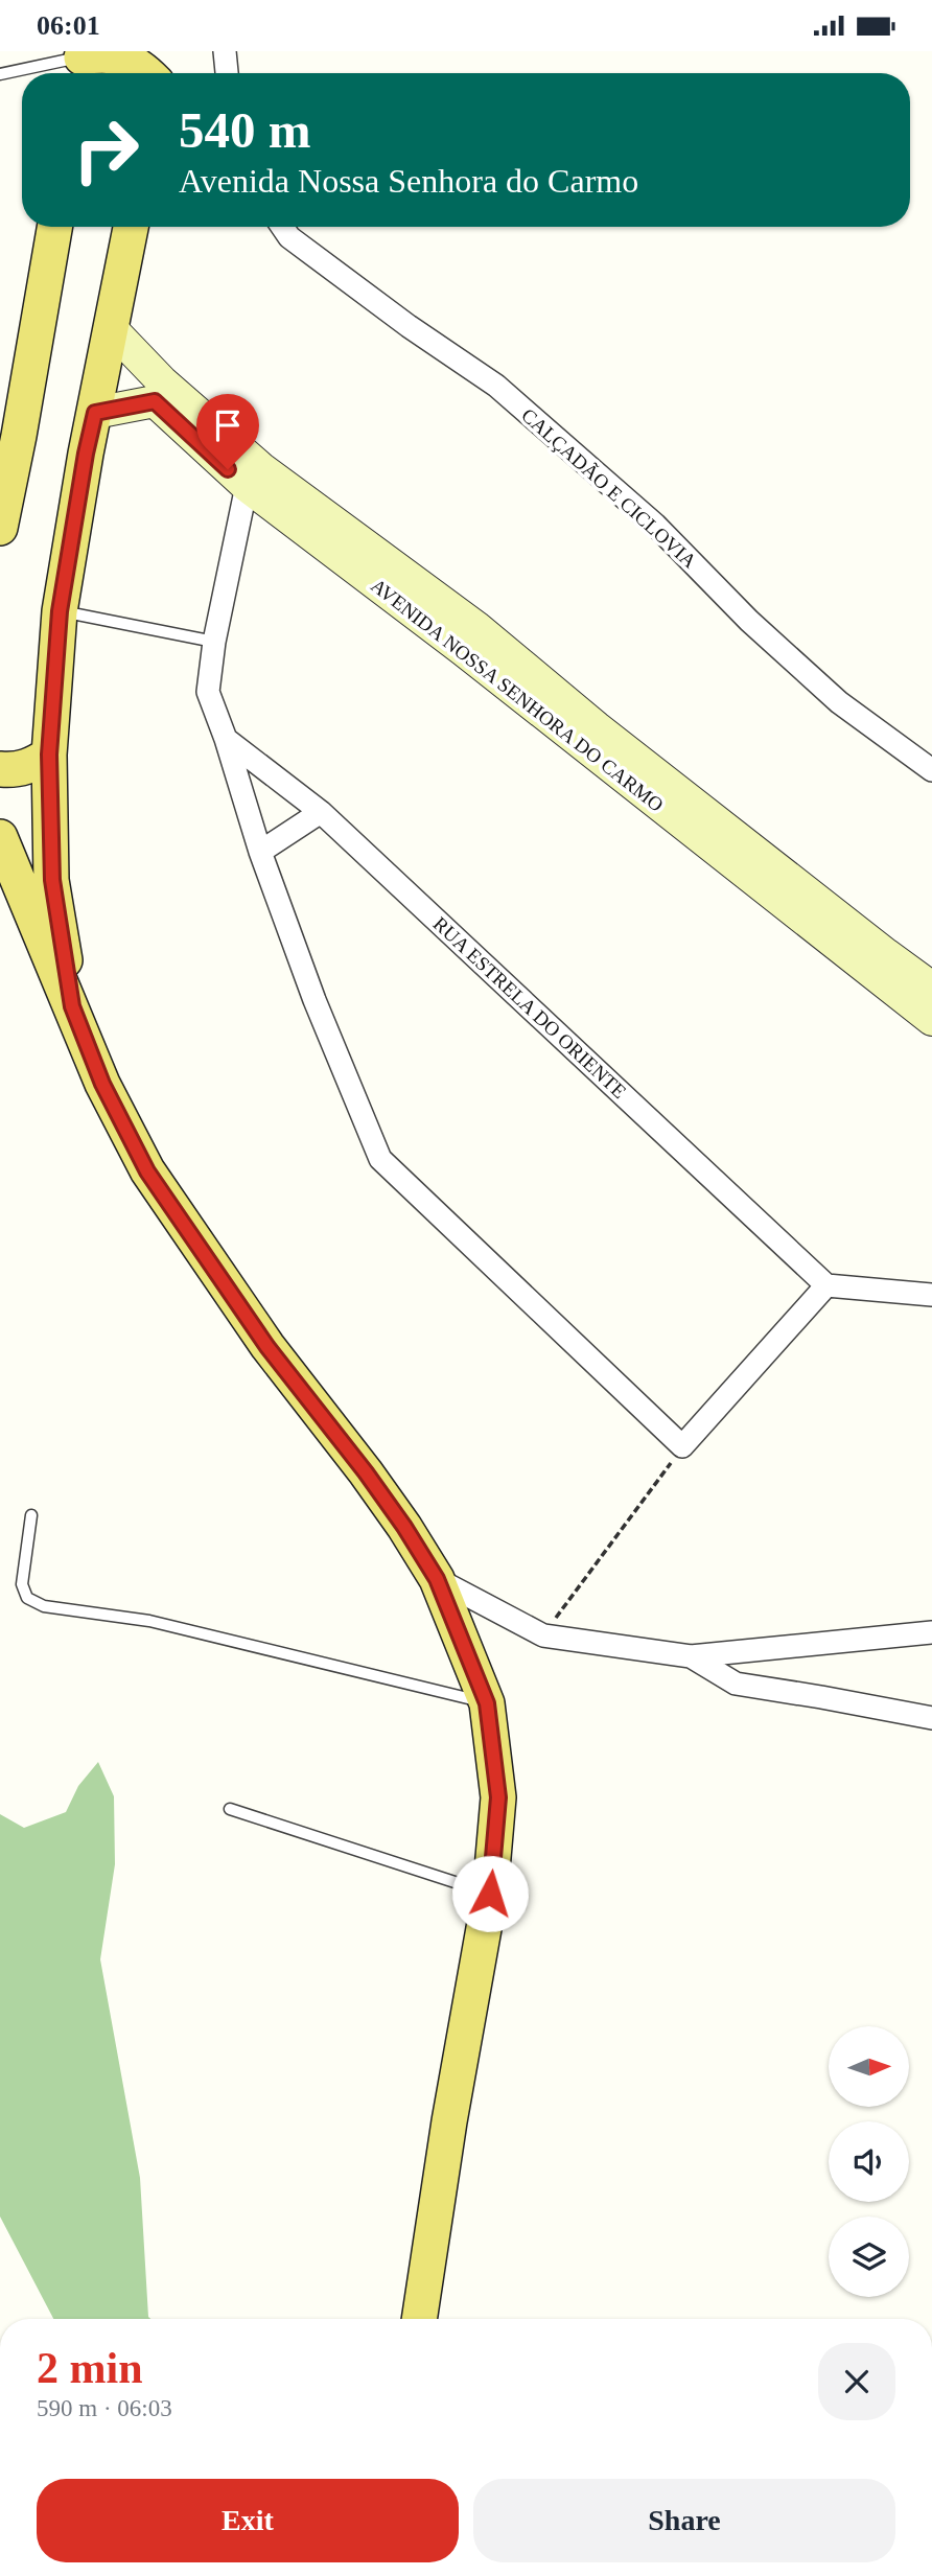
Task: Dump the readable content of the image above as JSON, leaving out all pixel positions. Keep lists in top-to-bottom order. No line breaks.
{"streets":{"street":["CALÇADÃO E CICLOVIA","AVENIDA NOSSA SENHORA DO CARMO","RUA ESTRELA DO ORIENTE"]},"north":"right","page":{"status":"06:01","turn":["540 m","Avenida Nossa Senhora do Carmo"],"heading":["2 min","590 m · 06:03"],"buttons":["Exit","Share"]}}
